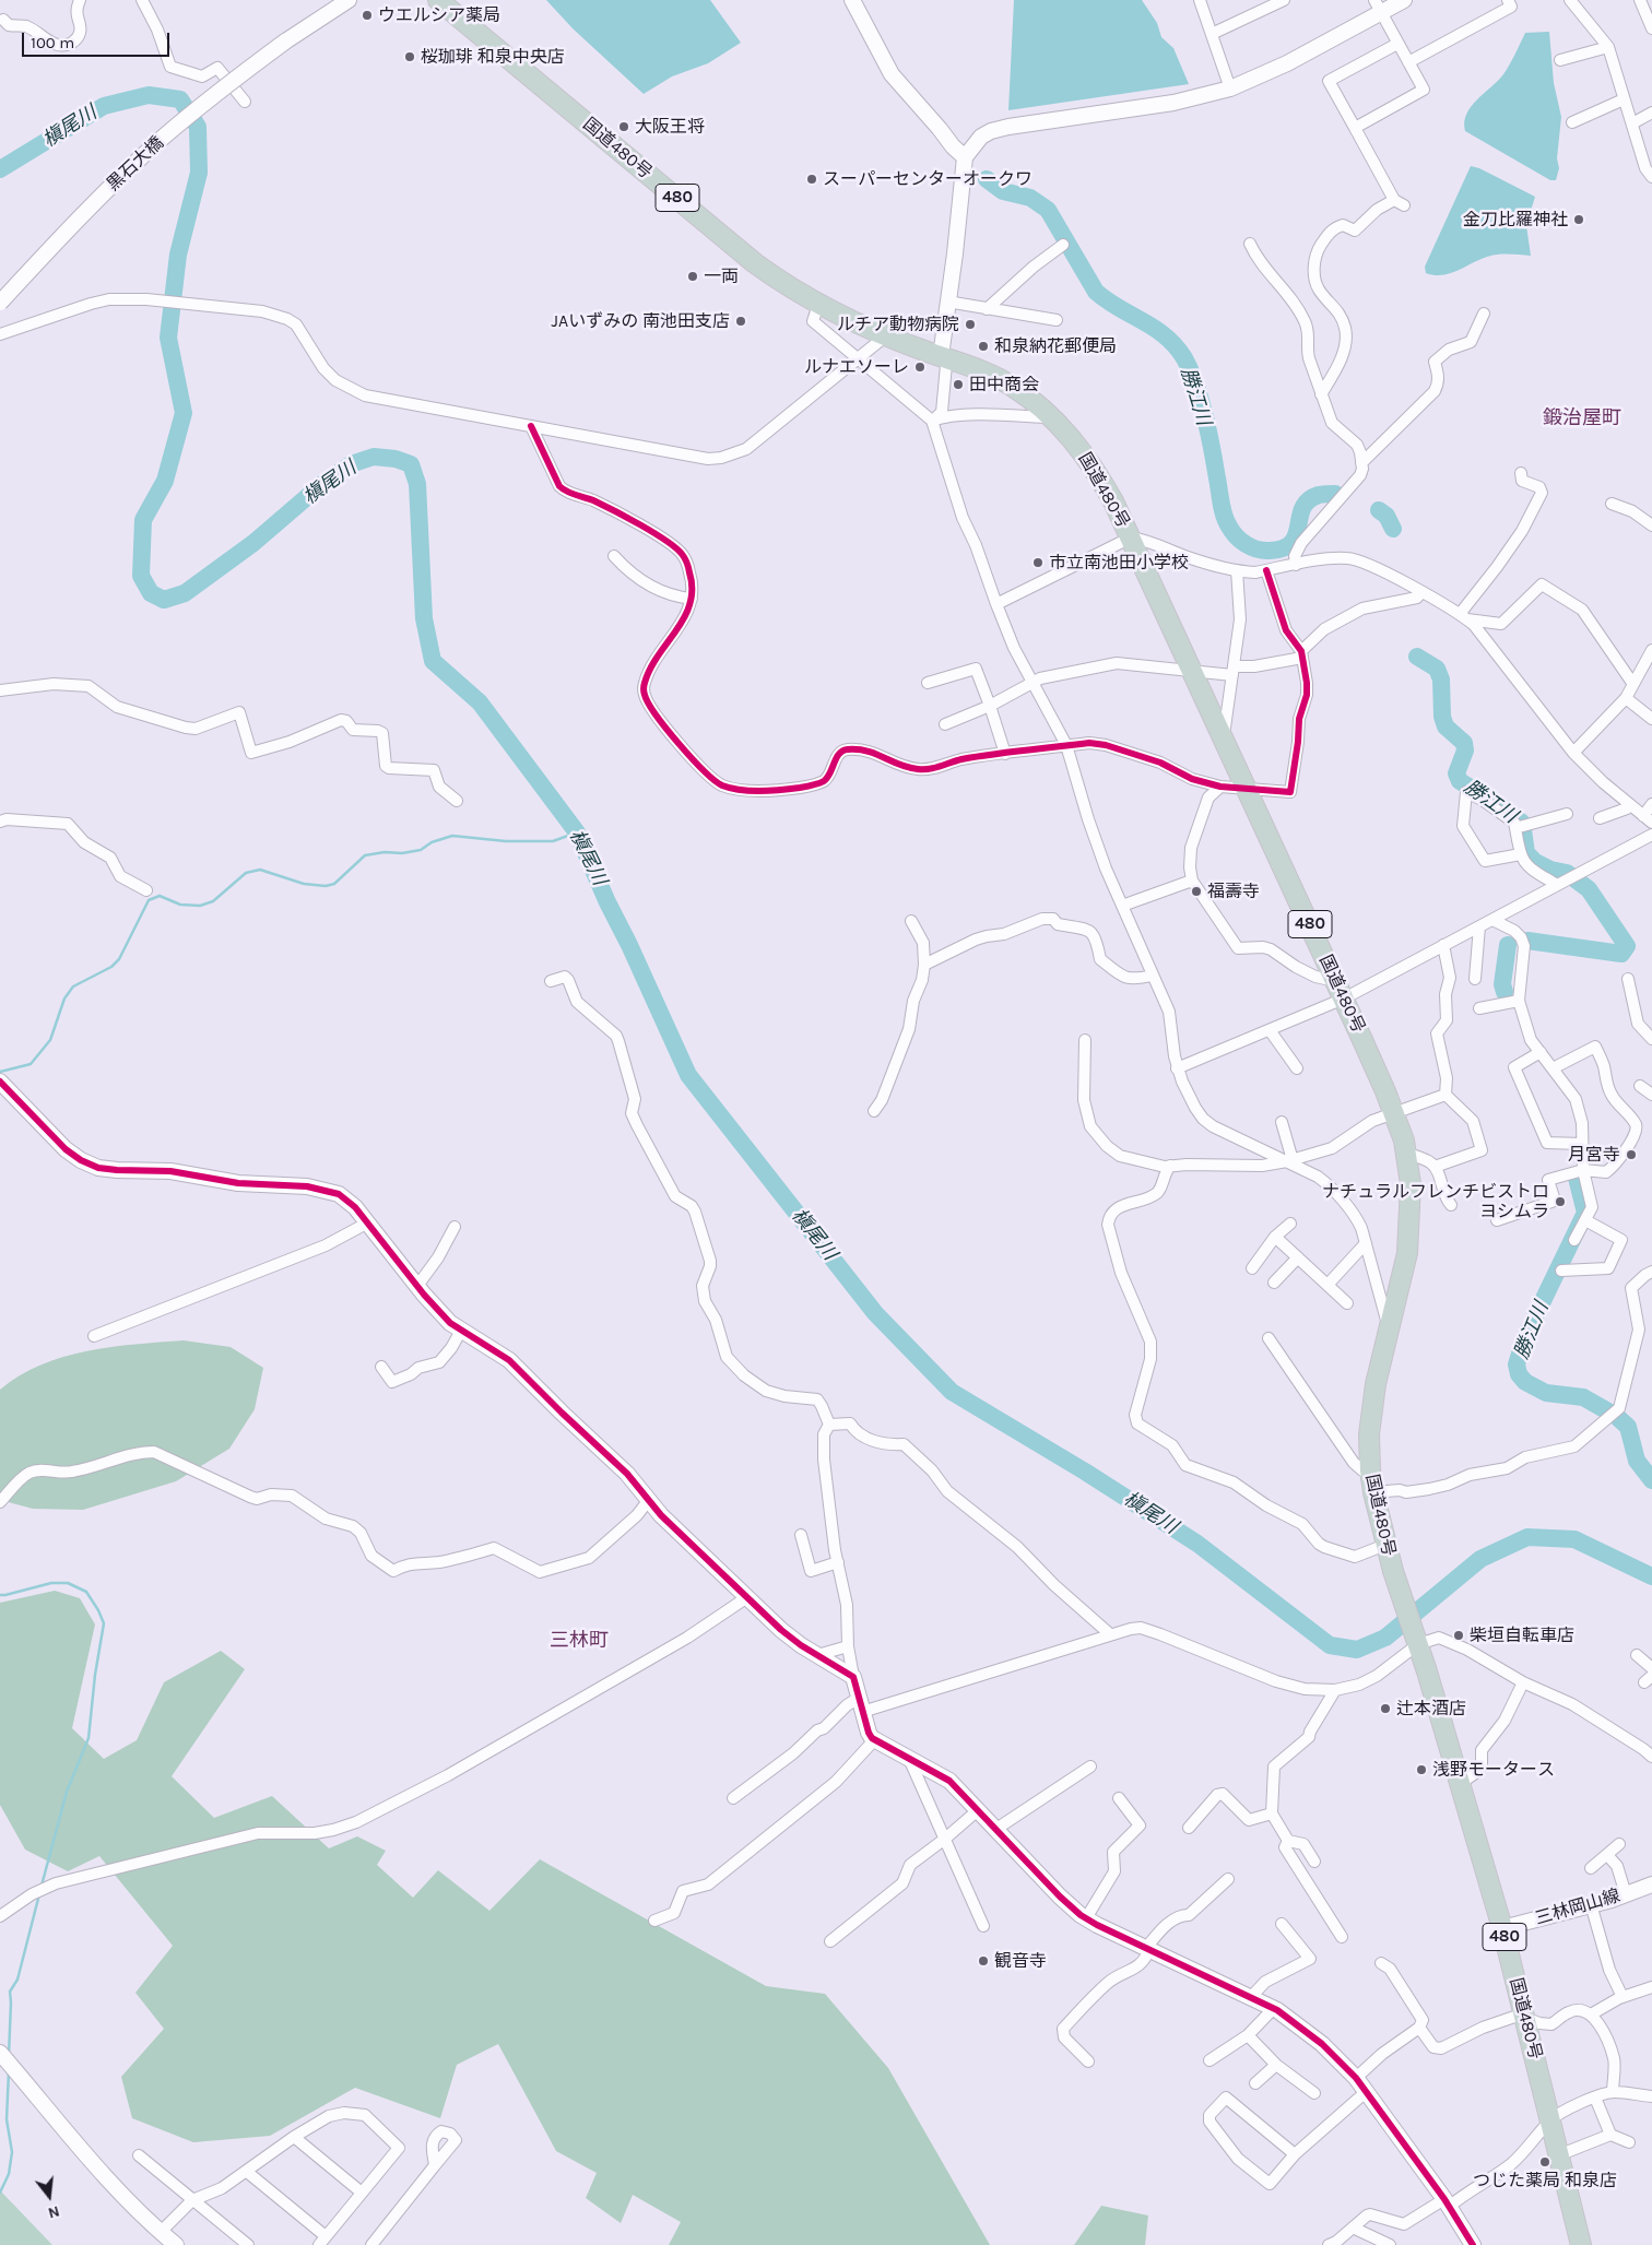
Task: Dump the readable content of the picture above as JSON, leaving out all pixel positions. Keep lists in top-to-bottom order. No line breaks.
{"streets":{"highway":["国道480号","480"],"street":["黒石大橋","三林岡山線"]},"crossings":[["国道480号","三林岡山線"]],"districts":["鍛治屋町","三林町"],"water":["槇尾川","勝江川"],"places":["ウエルシア薬局","桜珈琲 和泉中央店","大阪王将","スーパーセンターオークワ","金刀比羅神社","一両","JAいずみの 南池田支店","ルチア動物病院","和泉納花郵便局","ルナエソーレ","田中商会","市立南池田小学校","福壽寺","月宮寺","ナチュラルフレンチビストロ ヨシムラ","柴垣自転車店","辻本酒店","浅野モータース","観音寺","つじた薬局 和泉店"],"scale_bar":"100 m","north":"bottom"}
